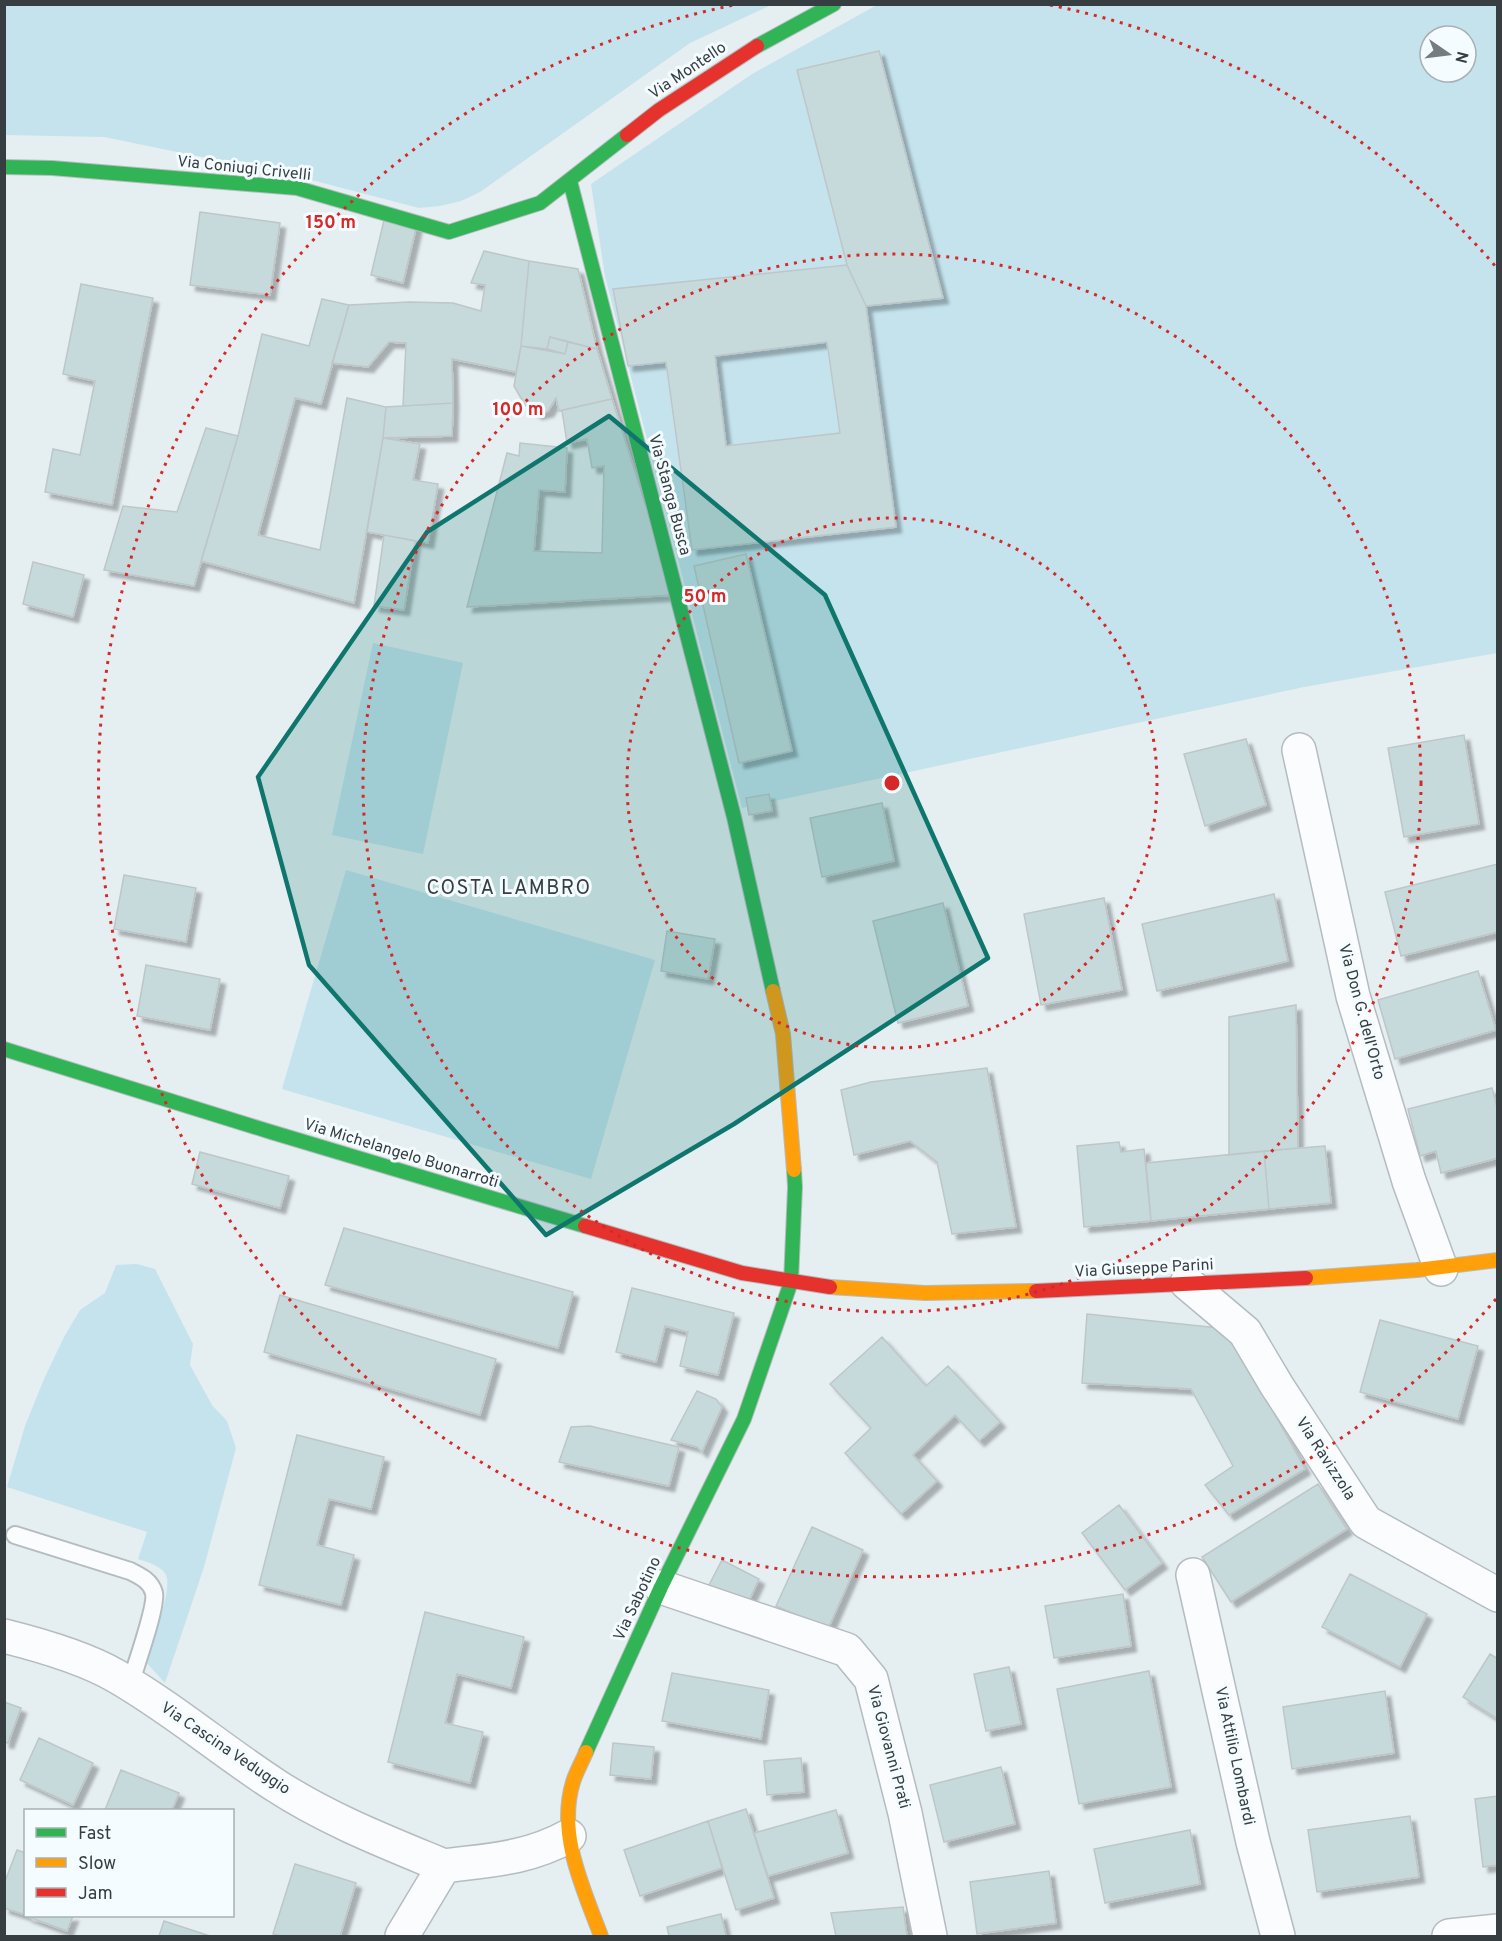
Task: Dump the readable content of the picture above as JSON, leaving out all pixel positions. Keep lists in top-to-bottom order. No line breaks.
{"streets":{"street":["Via Montello","Via Coniugi Crivelli","Via Stanga Busca","Via Don G. dell'Orto","Via Michelangelo Buonarroti","Via Giuseppe Parini","Via Ravizzola","Via Sabotino","Via Giovanni Prati","Via Cascina Veduggio","Via Attilio Lombardi"]},"crossings":[["Via Montello","Via Coniugi Crivelli"],["Via Montello","Via Stanga Busca"],["Via Coniugi Crivelli","Via Stanga Busca"],["Via Stanga Busca","Via Michelangelo Buonarroti"],["Via Stanga Busca","Via Giuseppe Parini"],["Via Stanga Busca","Via Sabotino"],["Via Don G. dell'Orto","Via Giuseppe Parini"],["Via Michelangelo Buonarroti","Via Giuseppe Parini"],["Via Michelangelo Buonarroti","Via Sabotino"],["Via Giuseppe Parini","Via Ravizzola"],["Via Giuseppe Parini","Via Sabotino"],["Via Sabotino","Via Giovanni Prati"]],"districts":["COSTA LAMBRO"],"legend":["Fast","Slow","Jam"],"north":"right","rings":["150 m","100 m","50 m"]}
